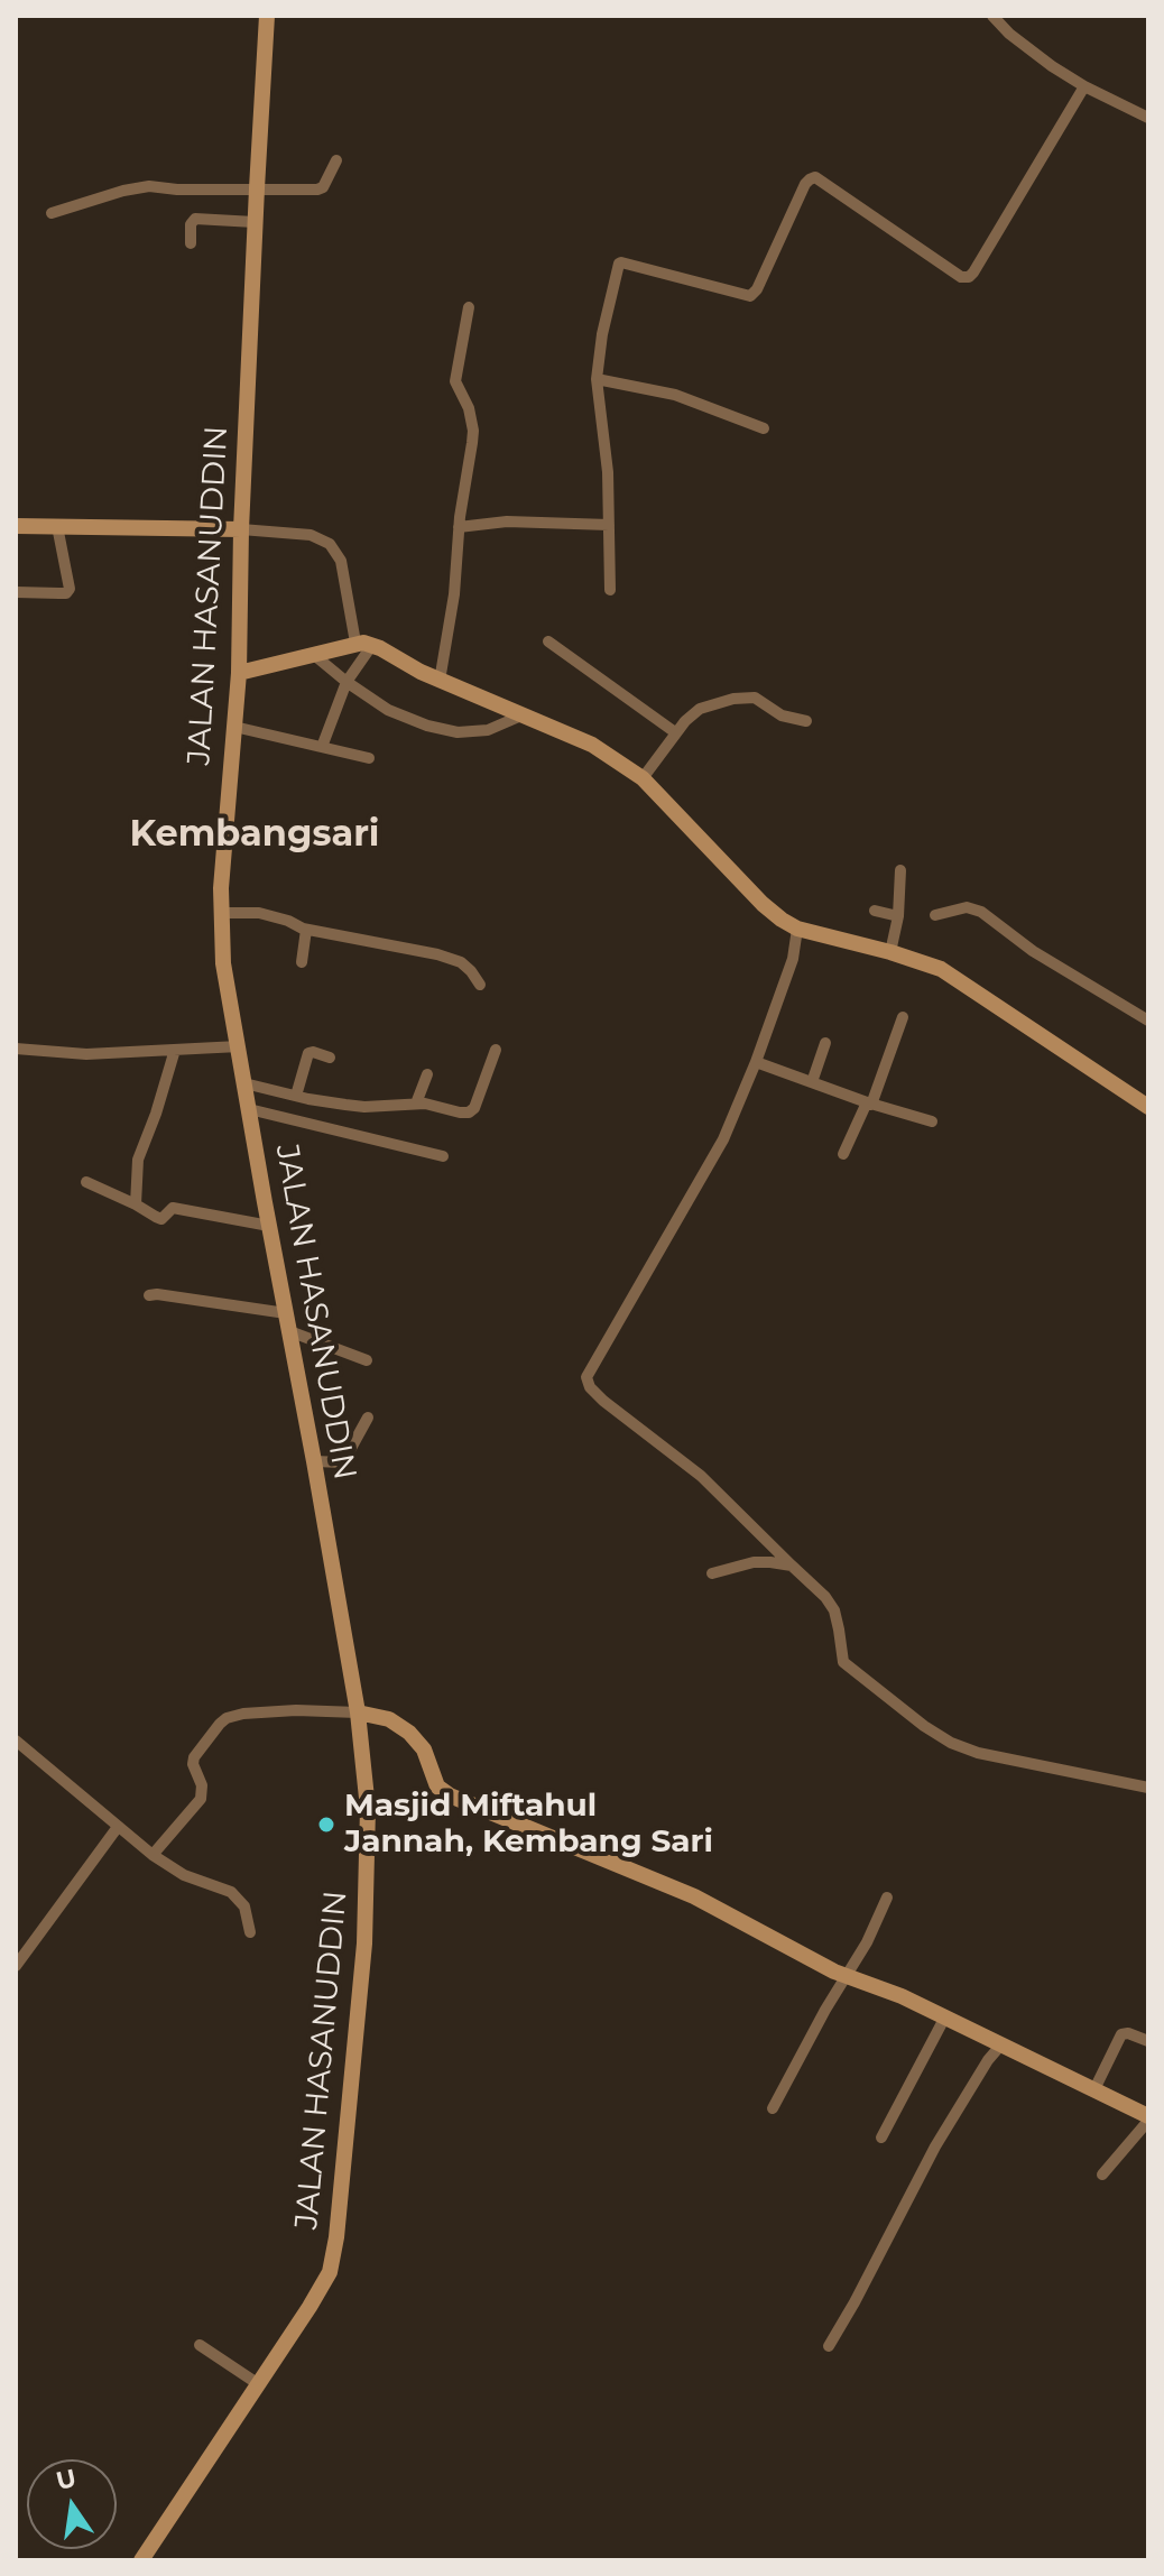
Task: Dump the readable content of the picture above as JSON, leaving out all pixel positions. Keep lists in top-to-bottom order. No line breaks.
{"streets":{"street":["JALAN HASANUDDIN"]},"districts":["Kembangsari"],"places":["Masjid Miftahul Jannah, Kembang Sari"],"north":"top"}
